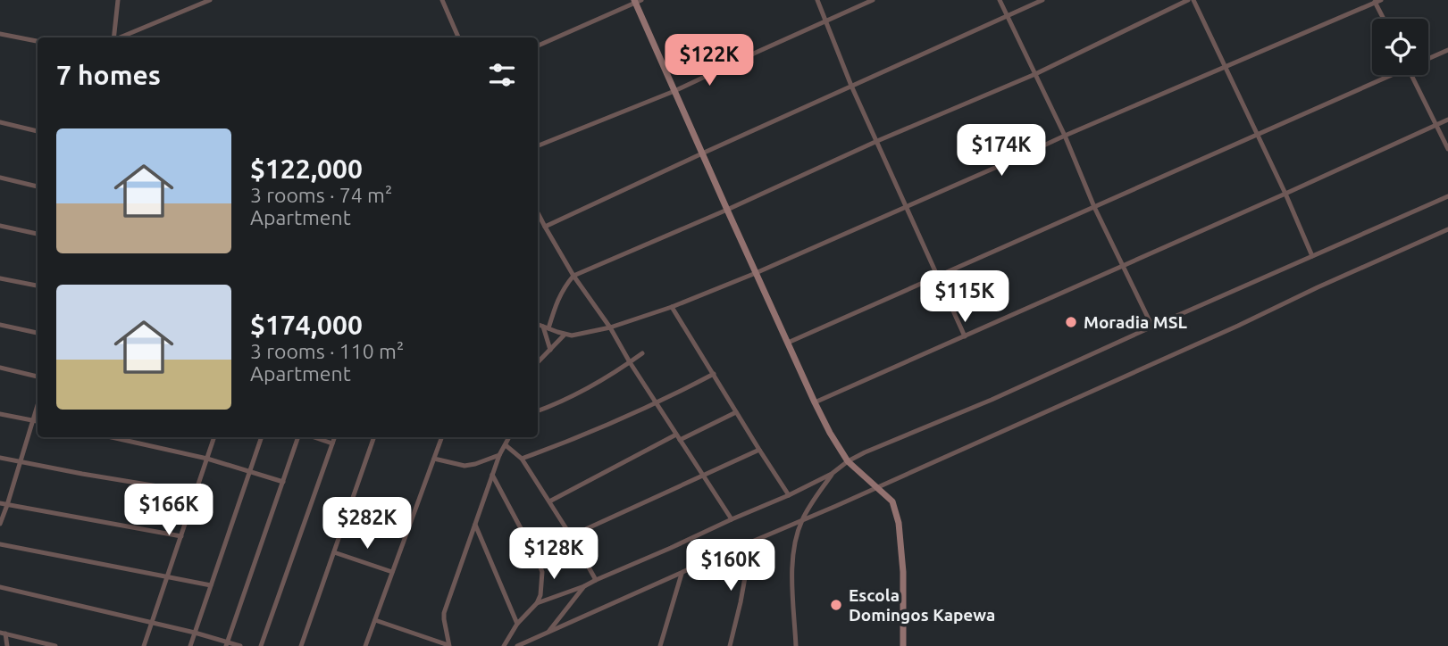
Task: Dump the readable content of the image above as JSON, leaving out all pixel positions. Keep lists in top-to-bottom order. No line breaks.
{"places":["Moradia MSL","Escola Domingos Kapewa"],"page":{"price":["$122K","$174K","$115K","$166K","$282K","$128K","$160K"],"heading":"7 homes","list":[{"name":"$122,000","note":"3 rooms · 74 m² · Apartment"},{"name":"$174,000","note":"3 rooms · 110 m² · Apartment"}]}}
